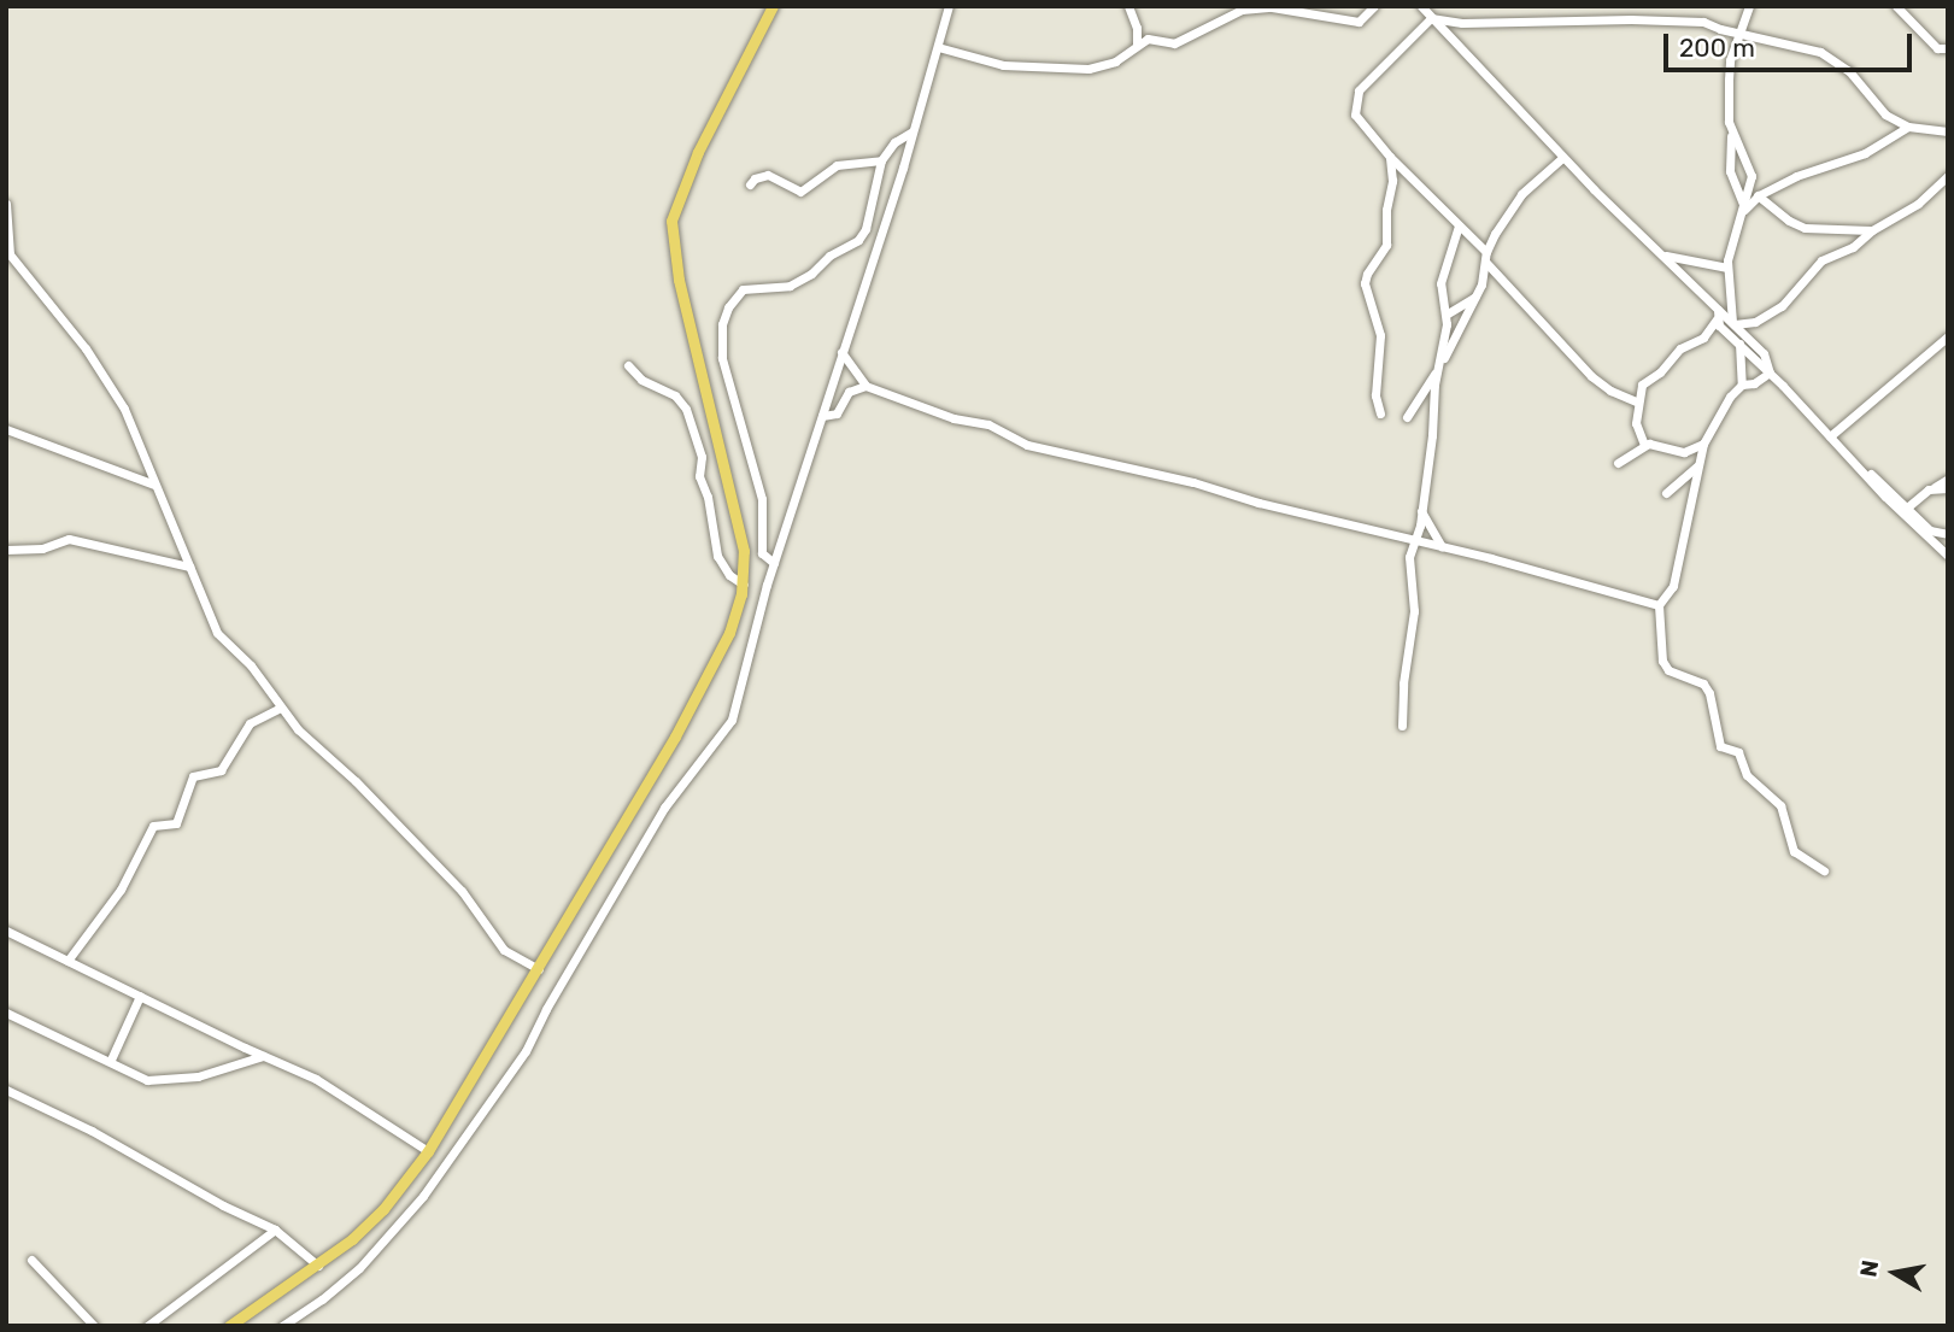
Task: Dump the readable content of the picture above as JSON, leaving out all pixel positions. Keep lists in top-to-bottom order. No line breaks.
{"scale_bar":"200 m","north":"left"}
